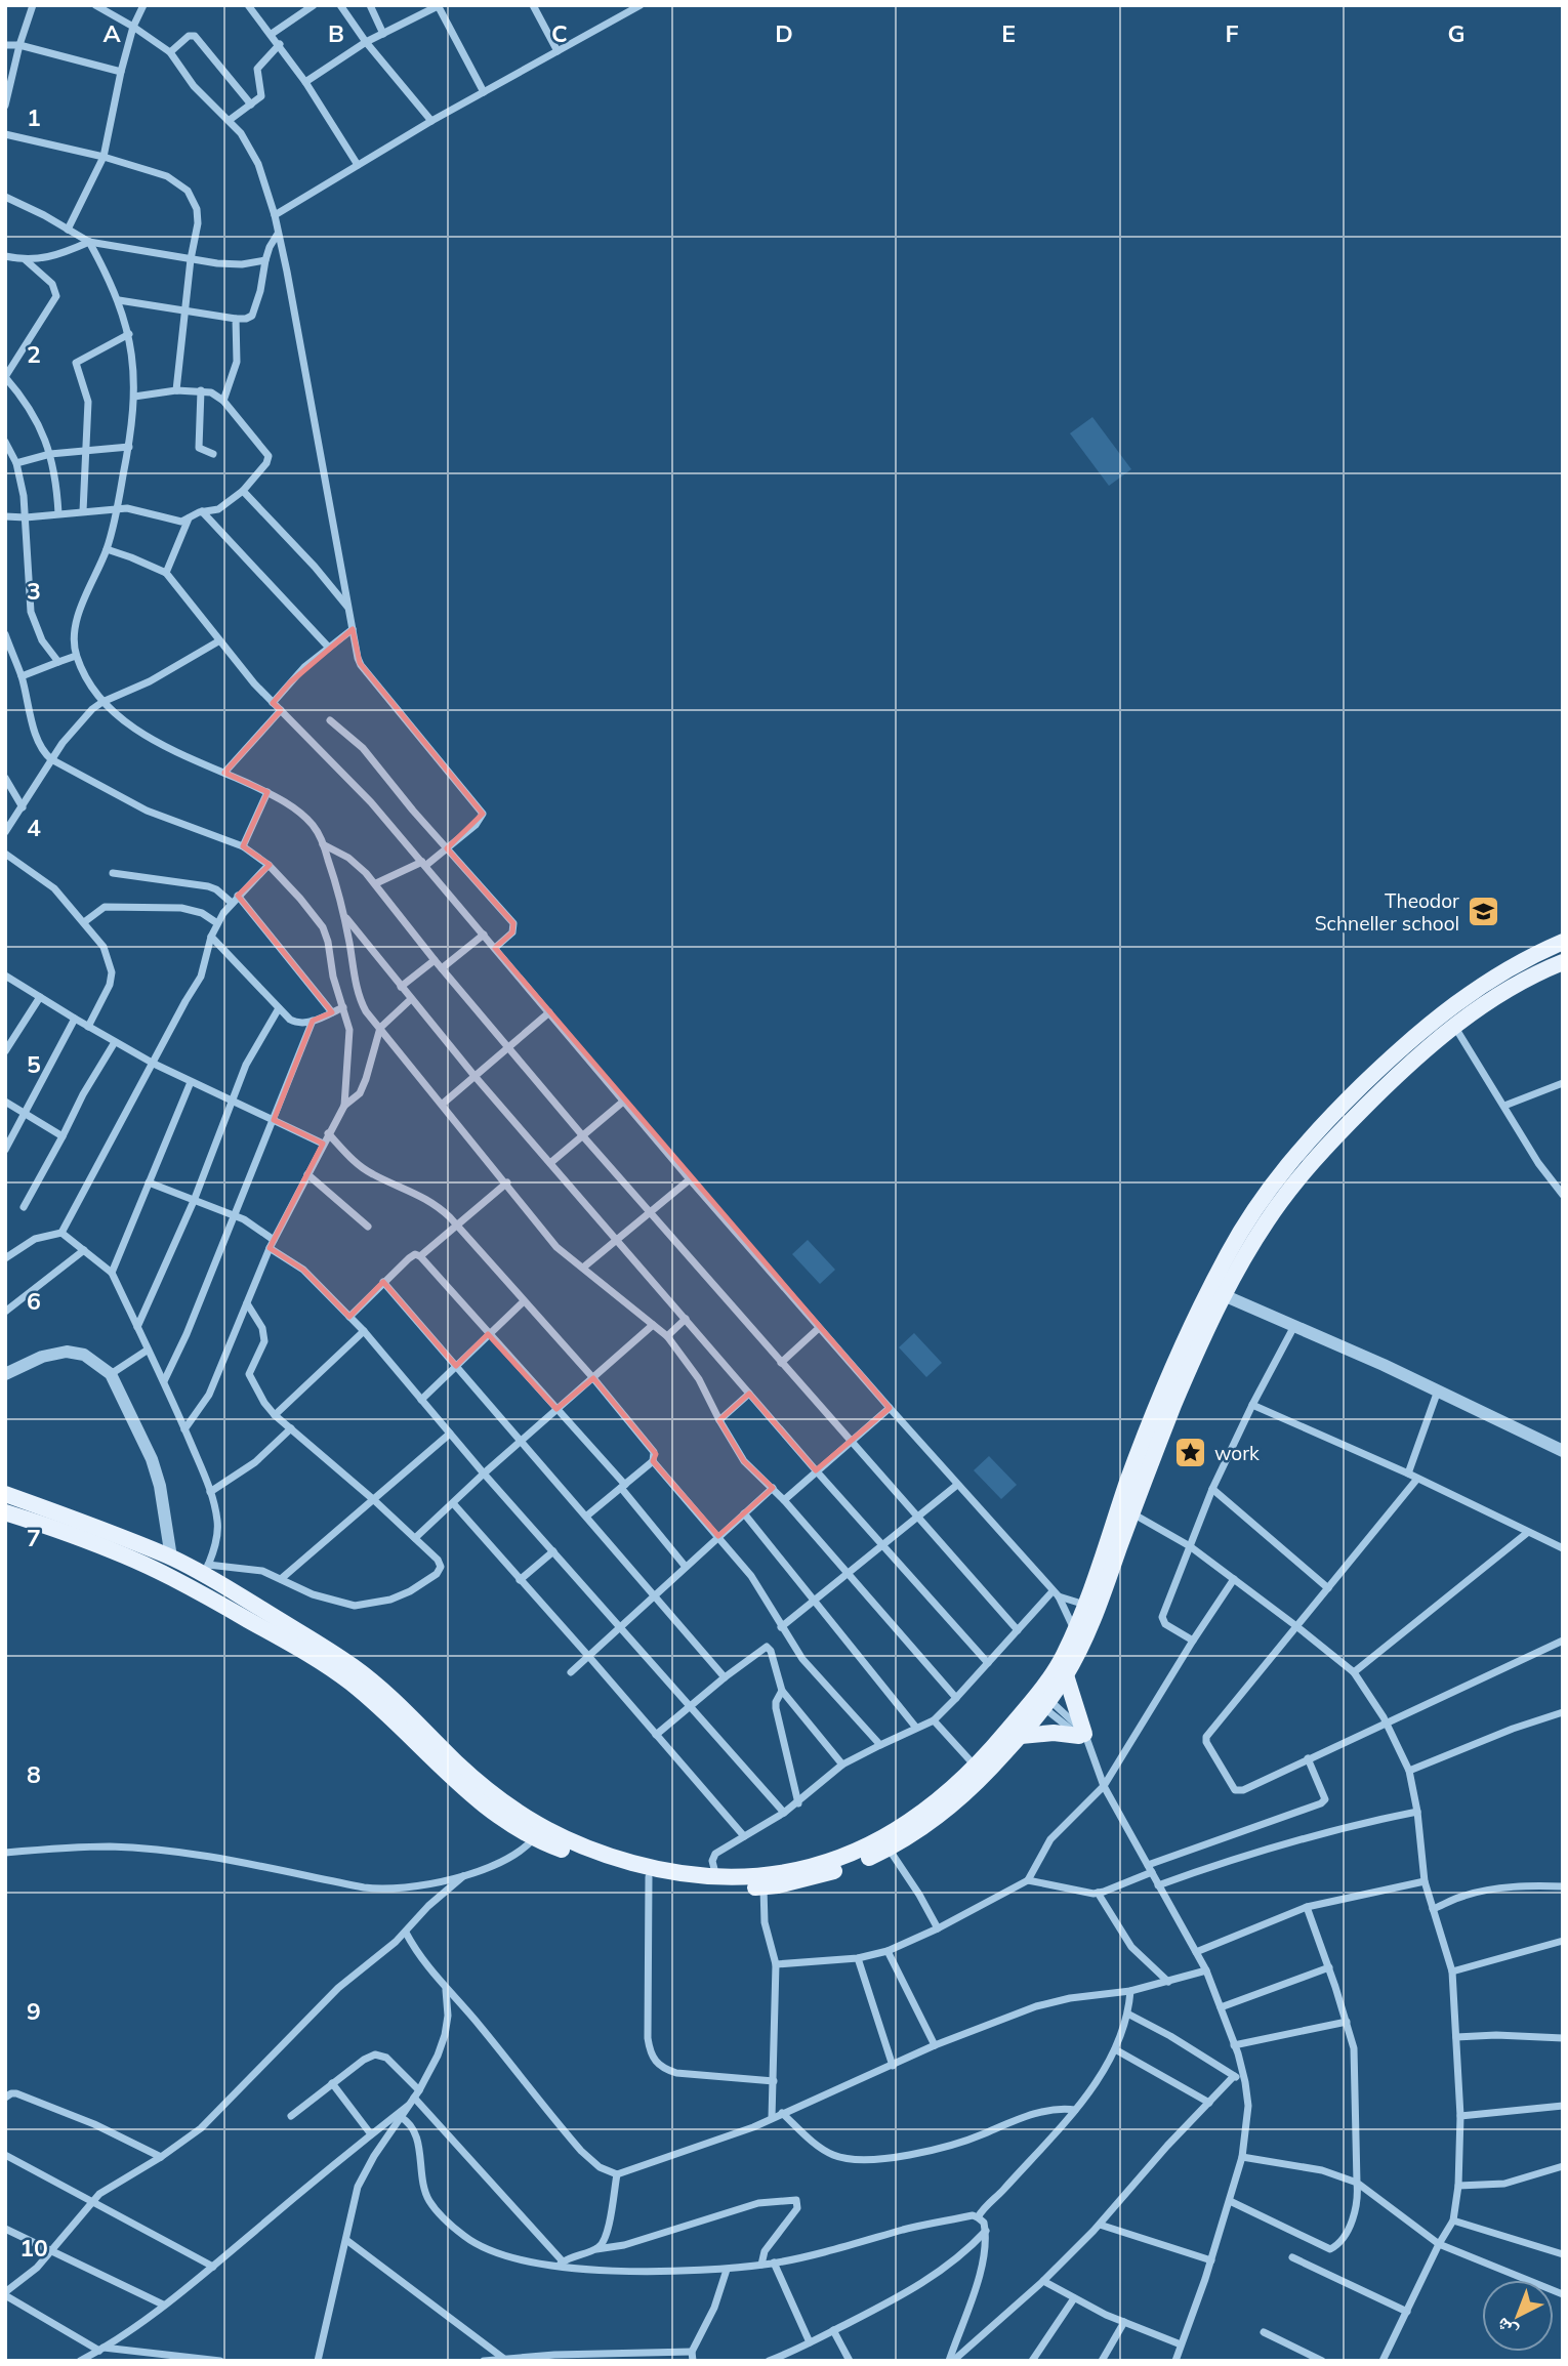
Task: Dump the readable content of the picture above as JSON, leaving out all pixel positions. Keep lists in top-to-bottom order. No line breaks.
{"places":{"school or university":["Theodor Schneller school"],"place":["work"]},"north":"bottom left","grid":{"columns":["A","B","C","D","E","F","G"],"rows":["1","2","3","4","5","6","7","8","9","10"]}}
